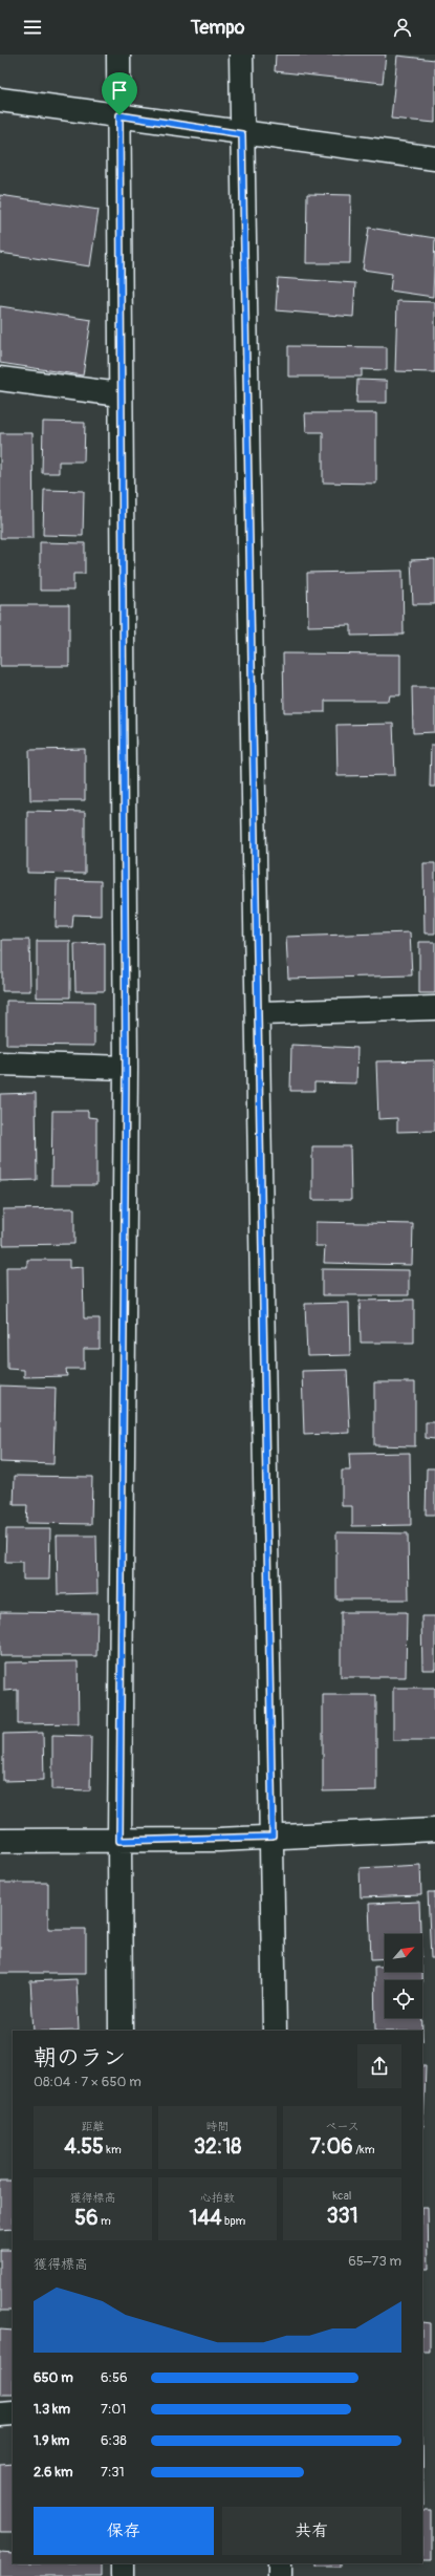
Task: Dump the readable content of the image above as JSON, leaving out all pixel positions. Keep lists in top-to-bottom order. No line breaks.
{"north":"top right","page":{"header":"Tempo","heading":["朝のラン","08:04 · 7 × 650 m"],"stats":[["距離","4.55 km"],["時間","32:18"],["ペース","7:06 /km"],["獲得標高","56 m"],["心拍数","144 bpm"],["kcal","331"]],"chart":["獲得標高","65–73 m"],"list":[{"name":"650 m","note":"6:56"},{"name":"1.3 km","note":"7:01"},{"name":"1.9 km","note":"6:38"},{"name":"2.6 km","note":"7:31"}],"buttons":["保存","共有"]}}
